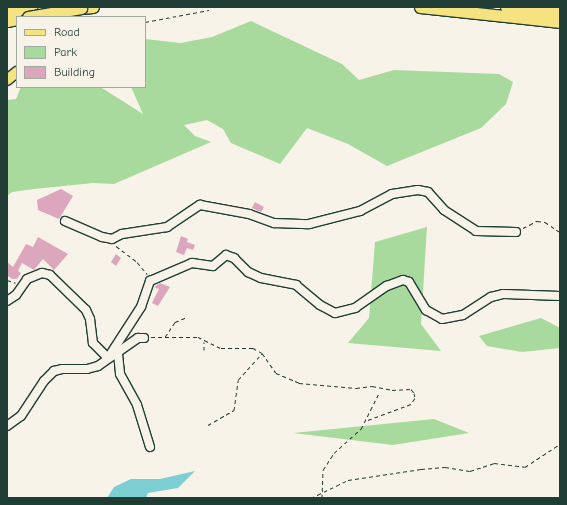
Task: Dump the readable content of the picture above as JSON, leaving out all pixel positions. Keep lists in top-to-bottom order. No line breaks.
{"legend":["Road","Park","Building"]}
